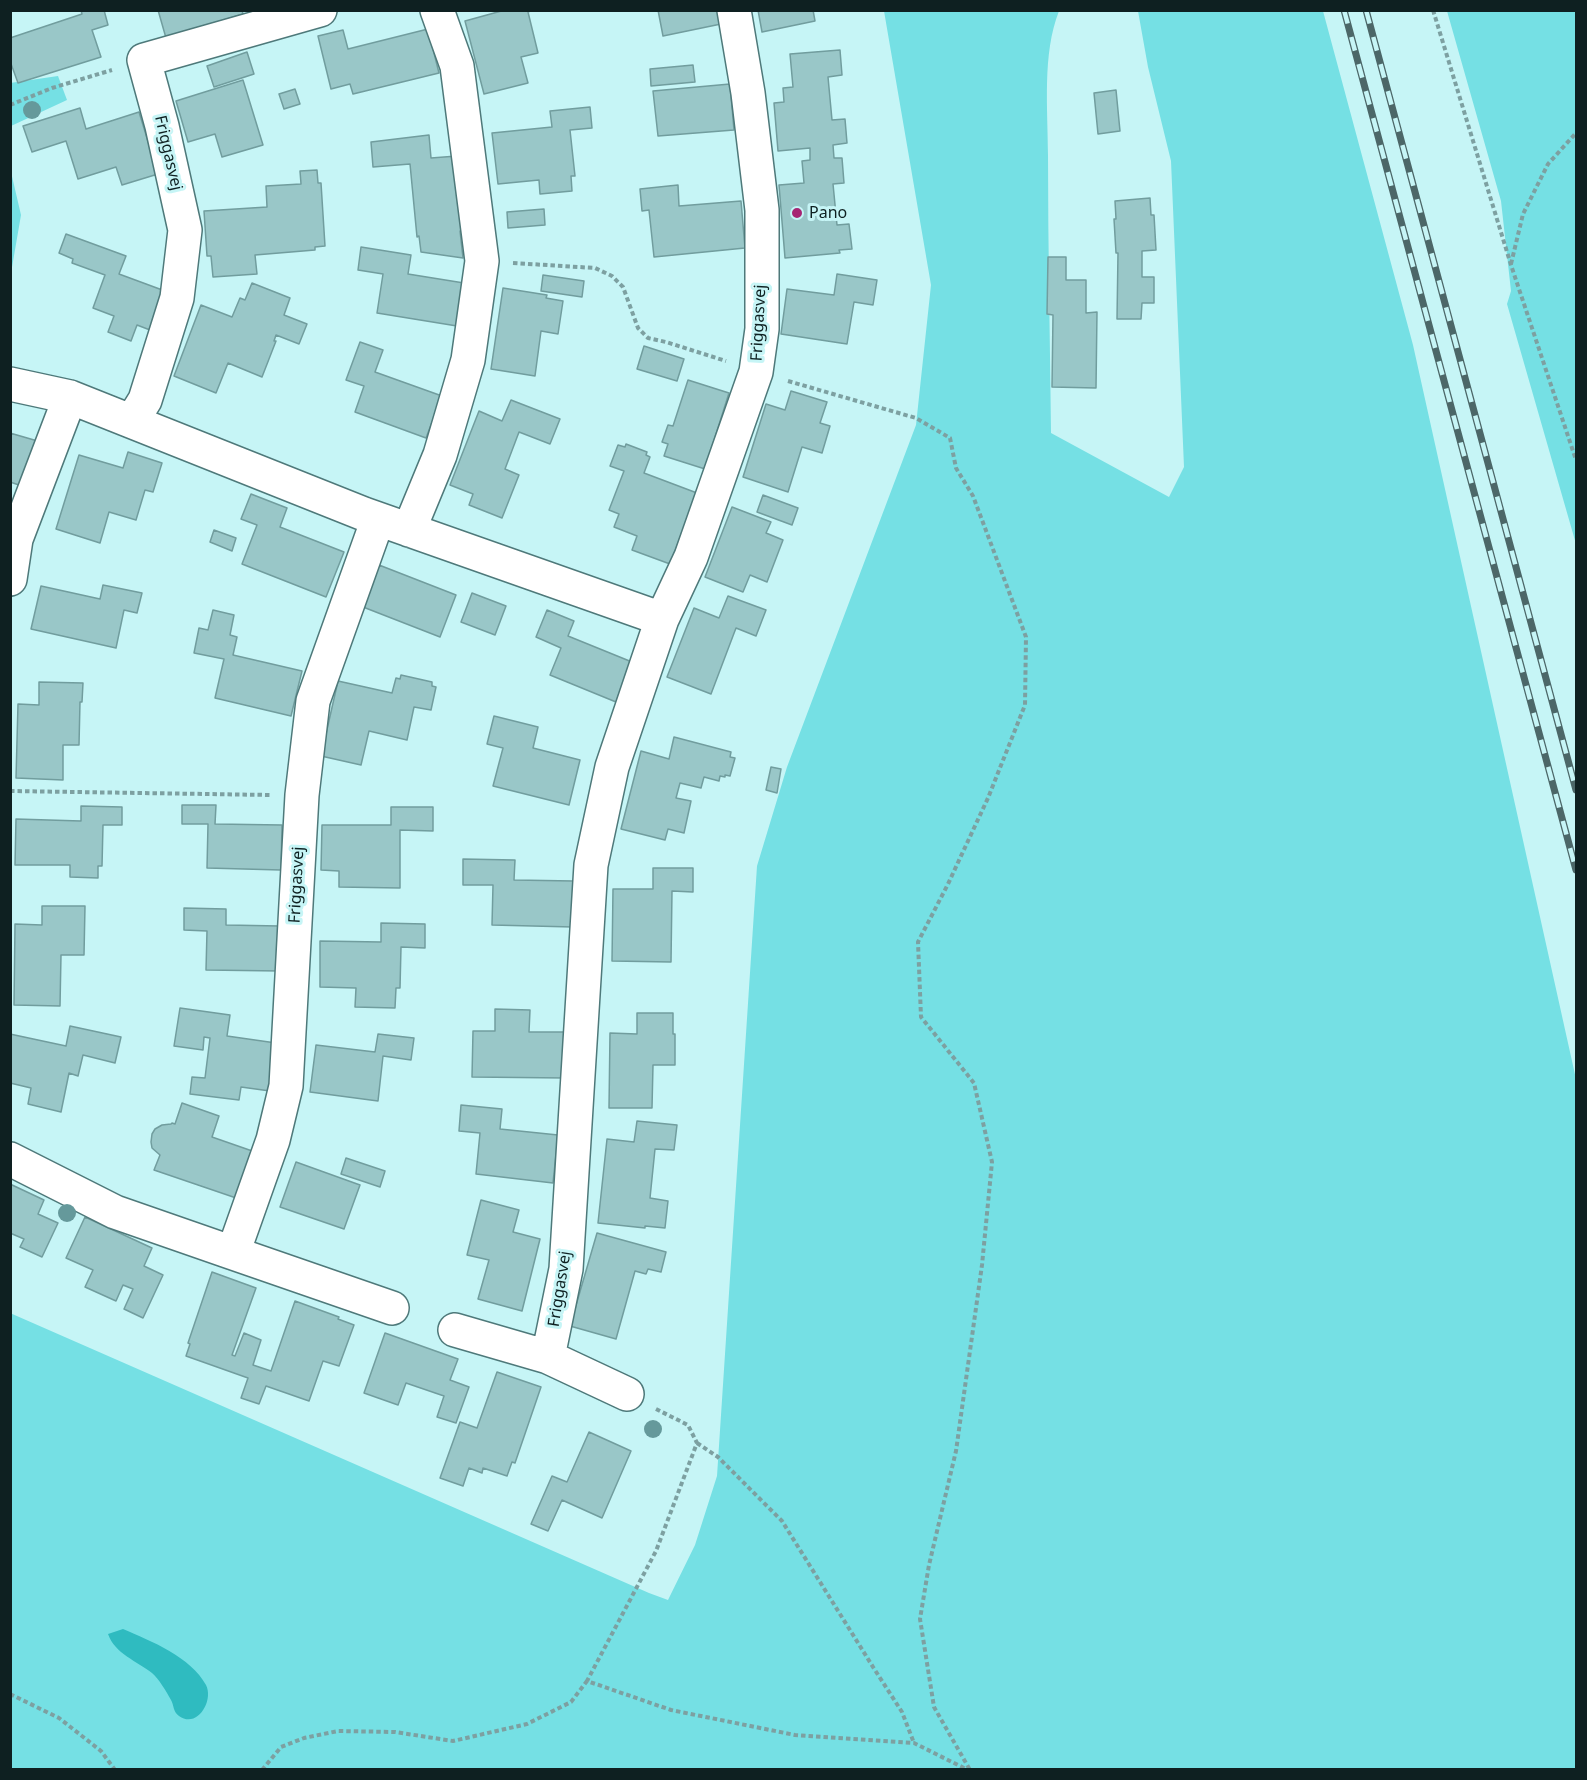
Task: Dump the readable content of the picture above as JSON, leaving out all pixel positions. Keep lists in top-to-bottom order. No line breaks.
{"streets":{"street":["Friggasvej"]},"places":["Pano"]}
